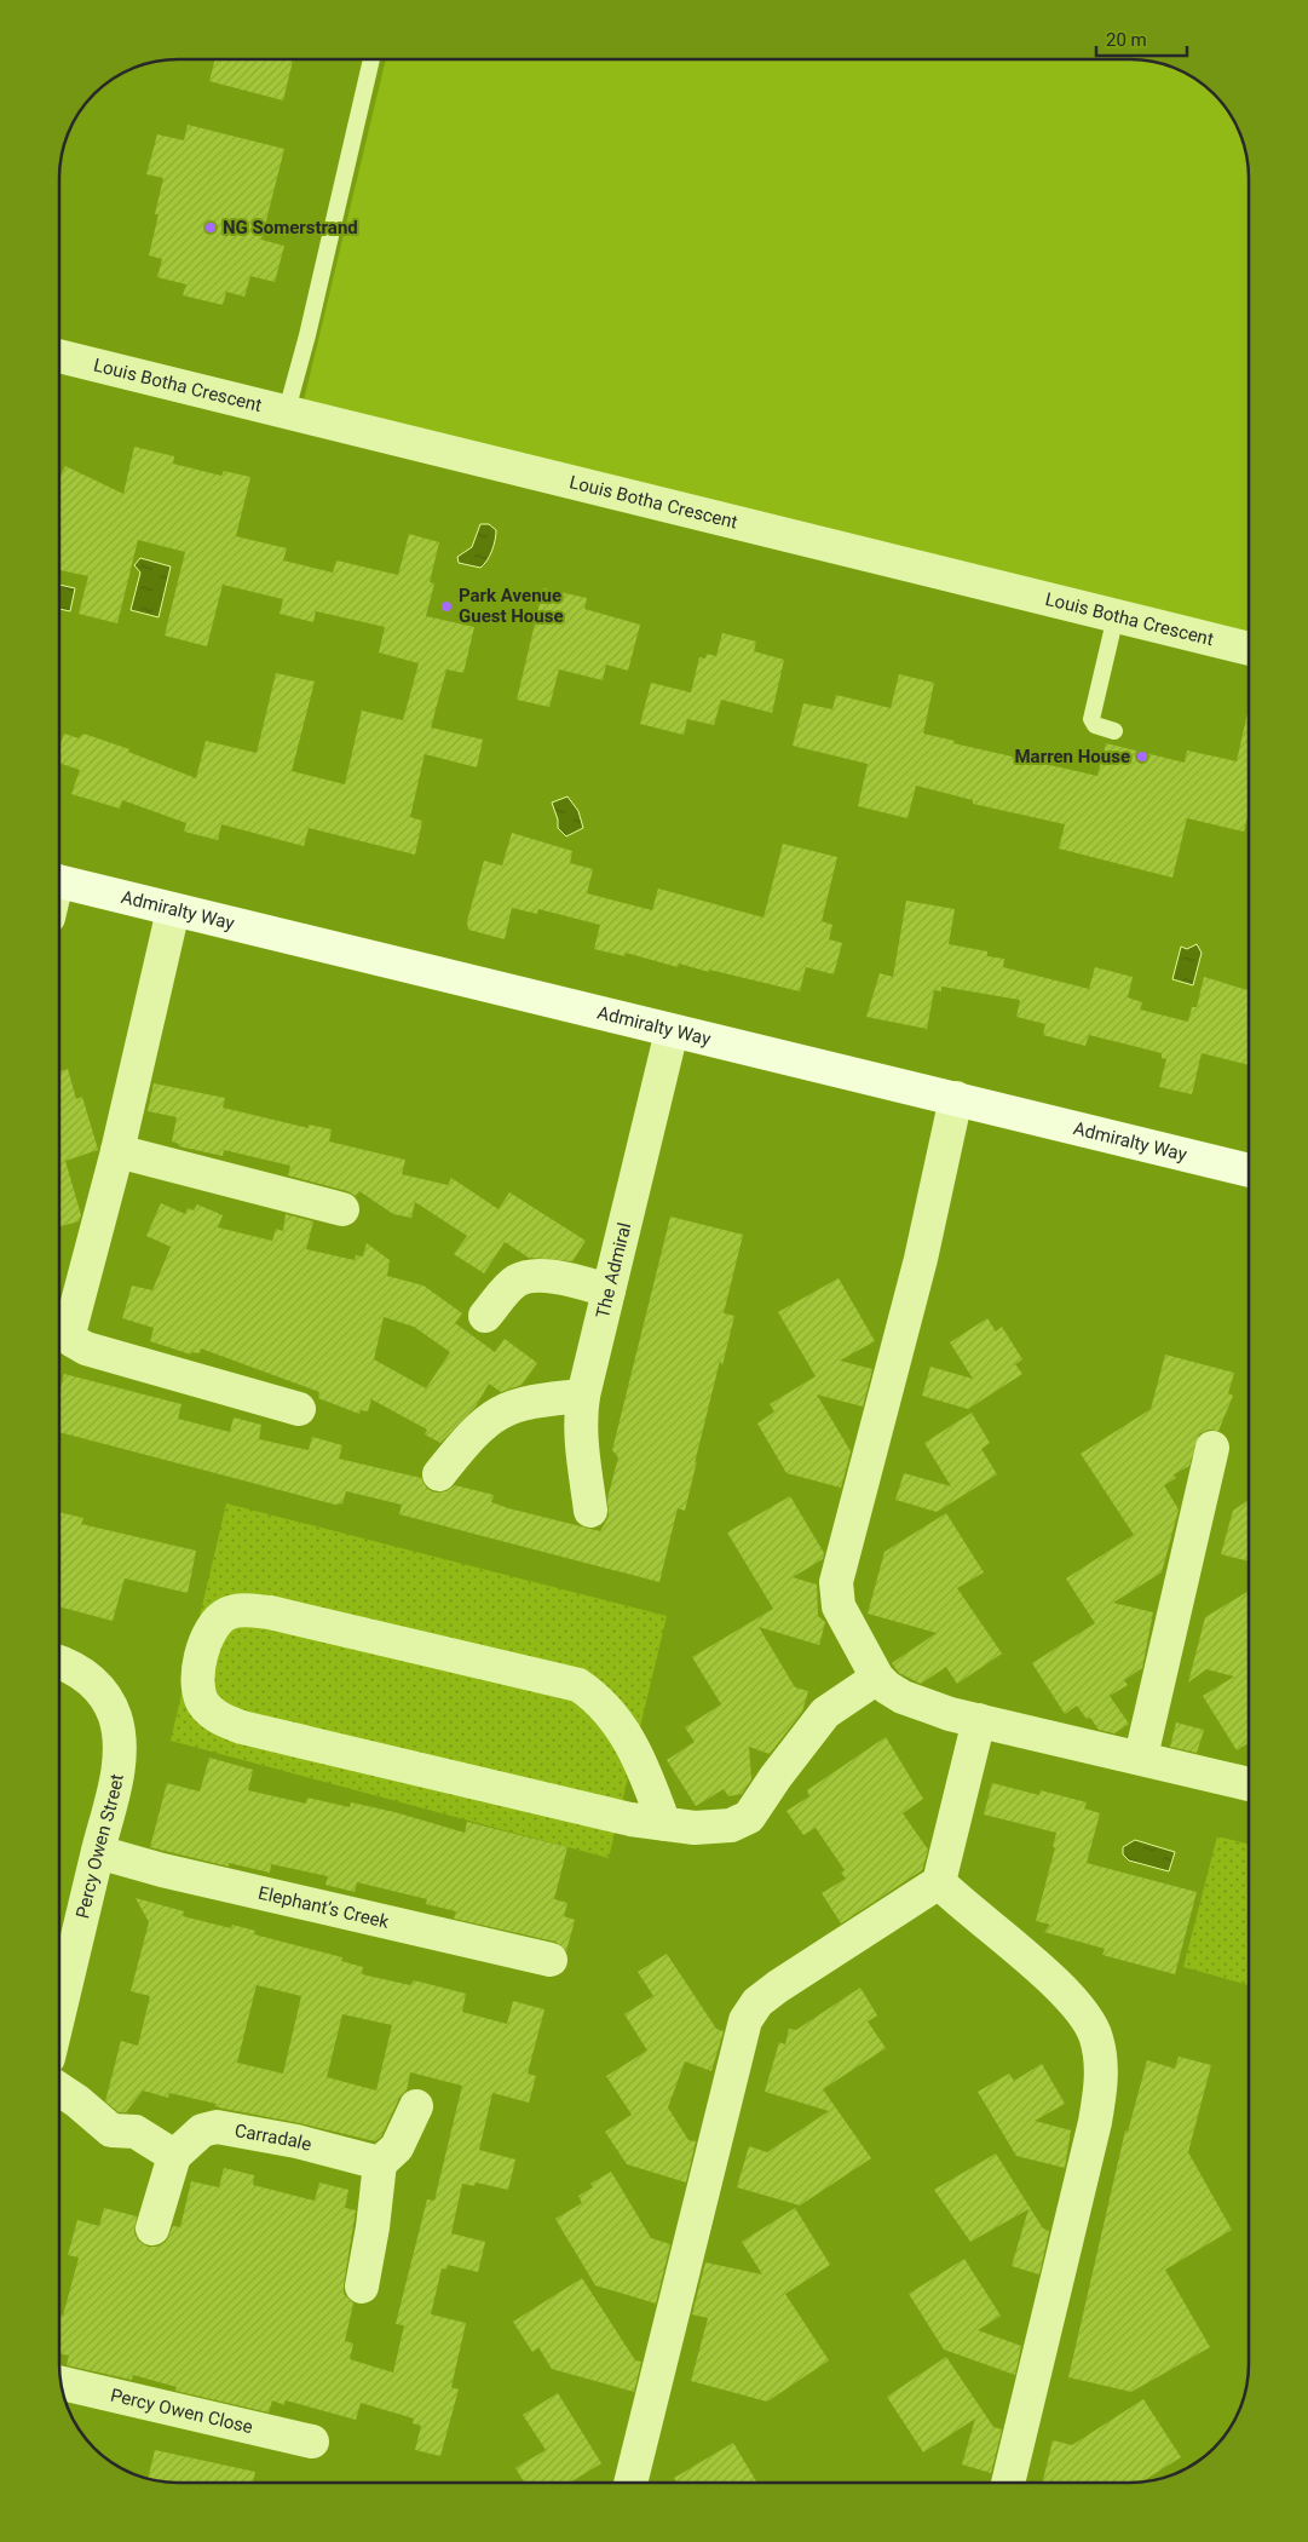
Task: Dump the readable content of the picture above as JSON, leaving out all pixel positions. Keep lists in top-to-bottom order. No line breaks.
{"streets":{"main road":["Admiralty Way"],"street":["Louis Botha Crescent","The Admiral","Percy Owen Street","Elephant’s Creek","Carradale","Percy Owen Close"]},"crossings":[["Admiralty Way","The Admiral"],["Percy Owen Street","Elephant’s Creek"]],"places":["NG Somerstrand","Park Avenue Guest House","Marren House"],"scale_bar":"20 m"}
